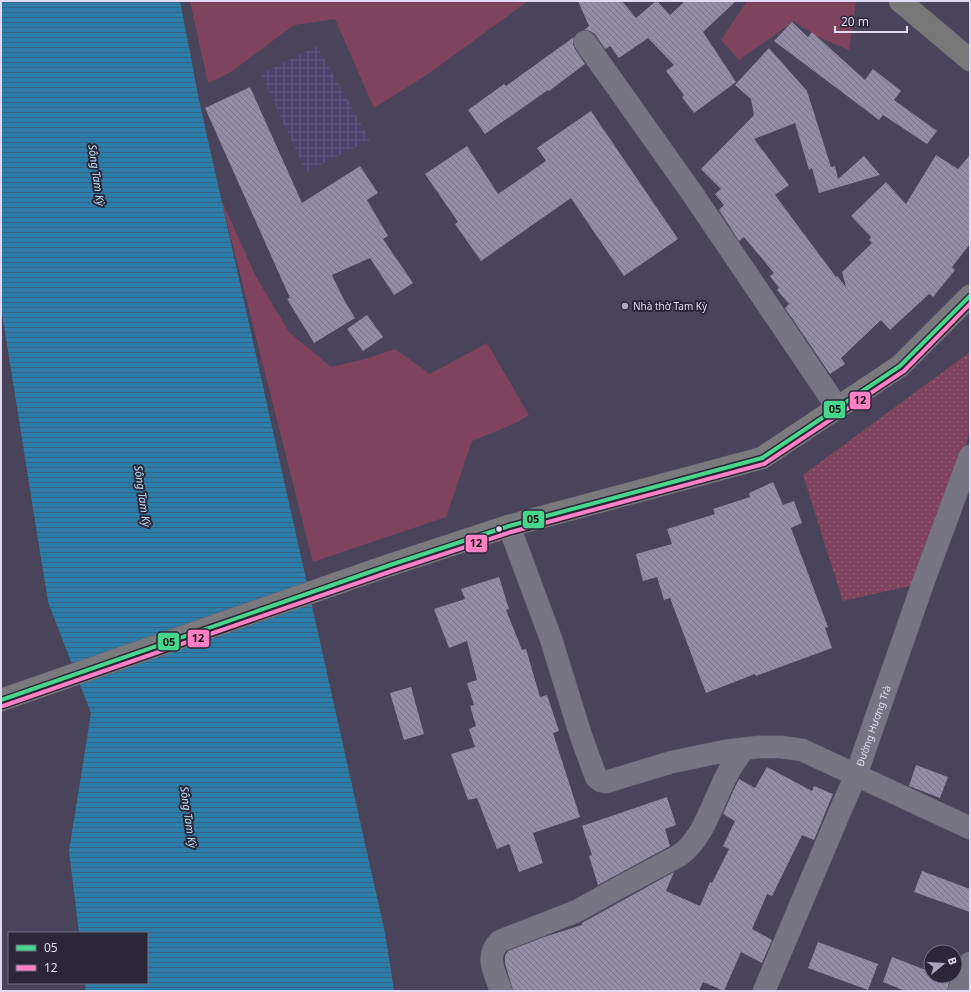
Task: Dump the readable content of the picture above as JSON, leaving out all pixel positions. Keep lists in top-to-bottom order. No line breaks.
{"streets":{"street":["Đường Hương Trà"]},"water":["Sông Tam Kỳ"],"places":["Nhà thờ Tam Kỳ"],"lines":["transit line 05","transit line 12"],"legend":["05","12"],"scale_bar":"20 m","north":"right"}
